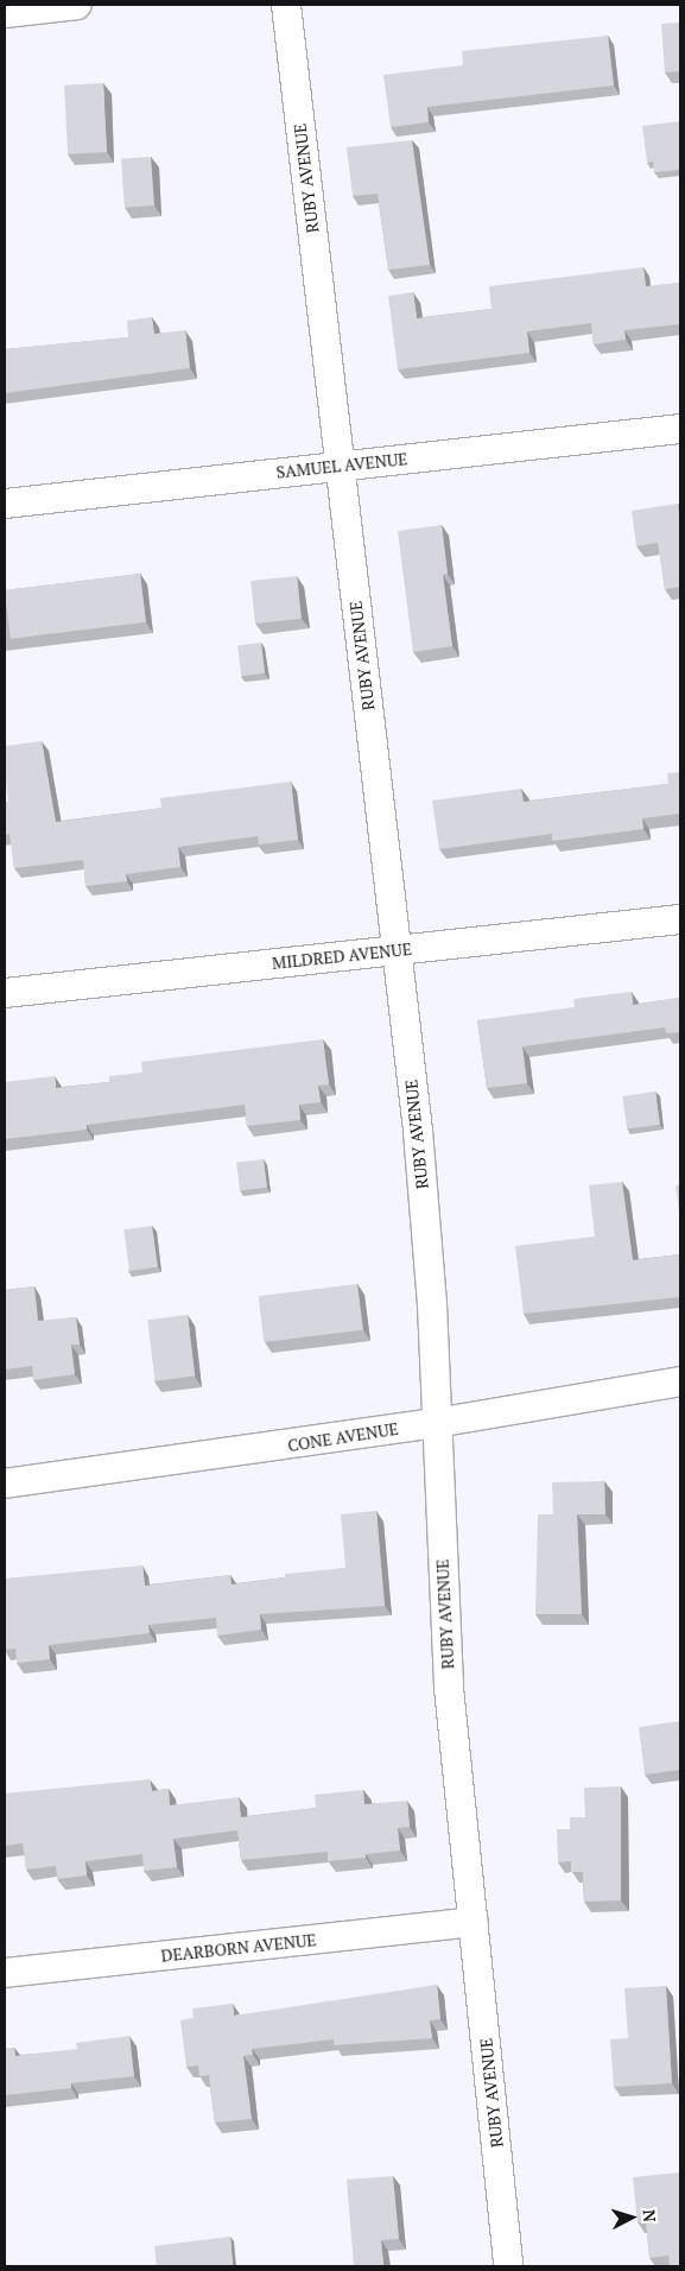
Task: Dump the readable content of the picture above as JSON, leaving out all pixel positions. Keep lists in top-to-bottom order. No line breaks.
{"streets":{"street":["RUBY AVENUE","SAMUEL AVENUE","MILDRED AVENUE","CONE AVENUE","DEARBORN AVENUE"]},"crossings":[["RUBY AVENUE","SAMUEL AVENUE"],["RUBY AVENUE","MILDRED AVENUE"],["RUBY AVENUE","CONE AVENUE"],["RUBY AVENUE","DEARBORN AVENUE"]],"north":"right"}
